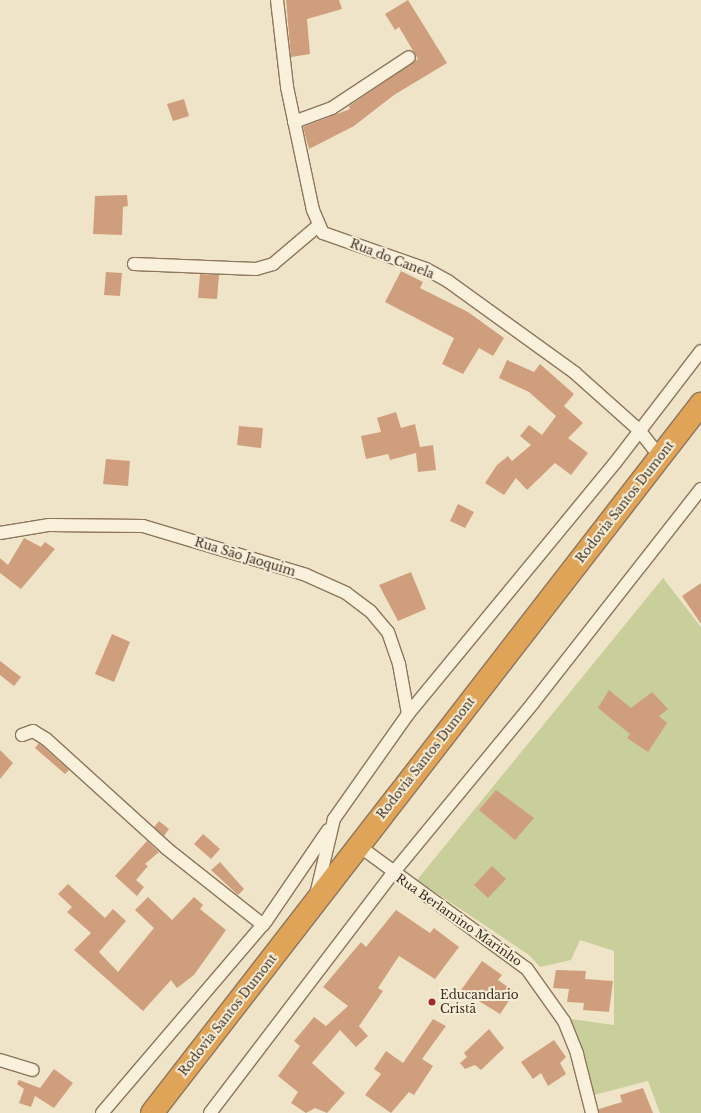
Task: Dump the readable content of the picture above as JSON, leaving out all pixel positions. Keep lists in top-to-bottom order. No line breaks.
{"streets":{"highway":["Rodovia Santos Dumont"],"street":["Rua do Canela","Rua São Jaoquim","Rua Berlamino Marinho"]},"crossings":[["Rua do Canela","Rodovia Santos Dumont"],["Rodovia Santos Dumont","Rua Berlamino Marinho"]],"places":["Educandario Cristã"]}
